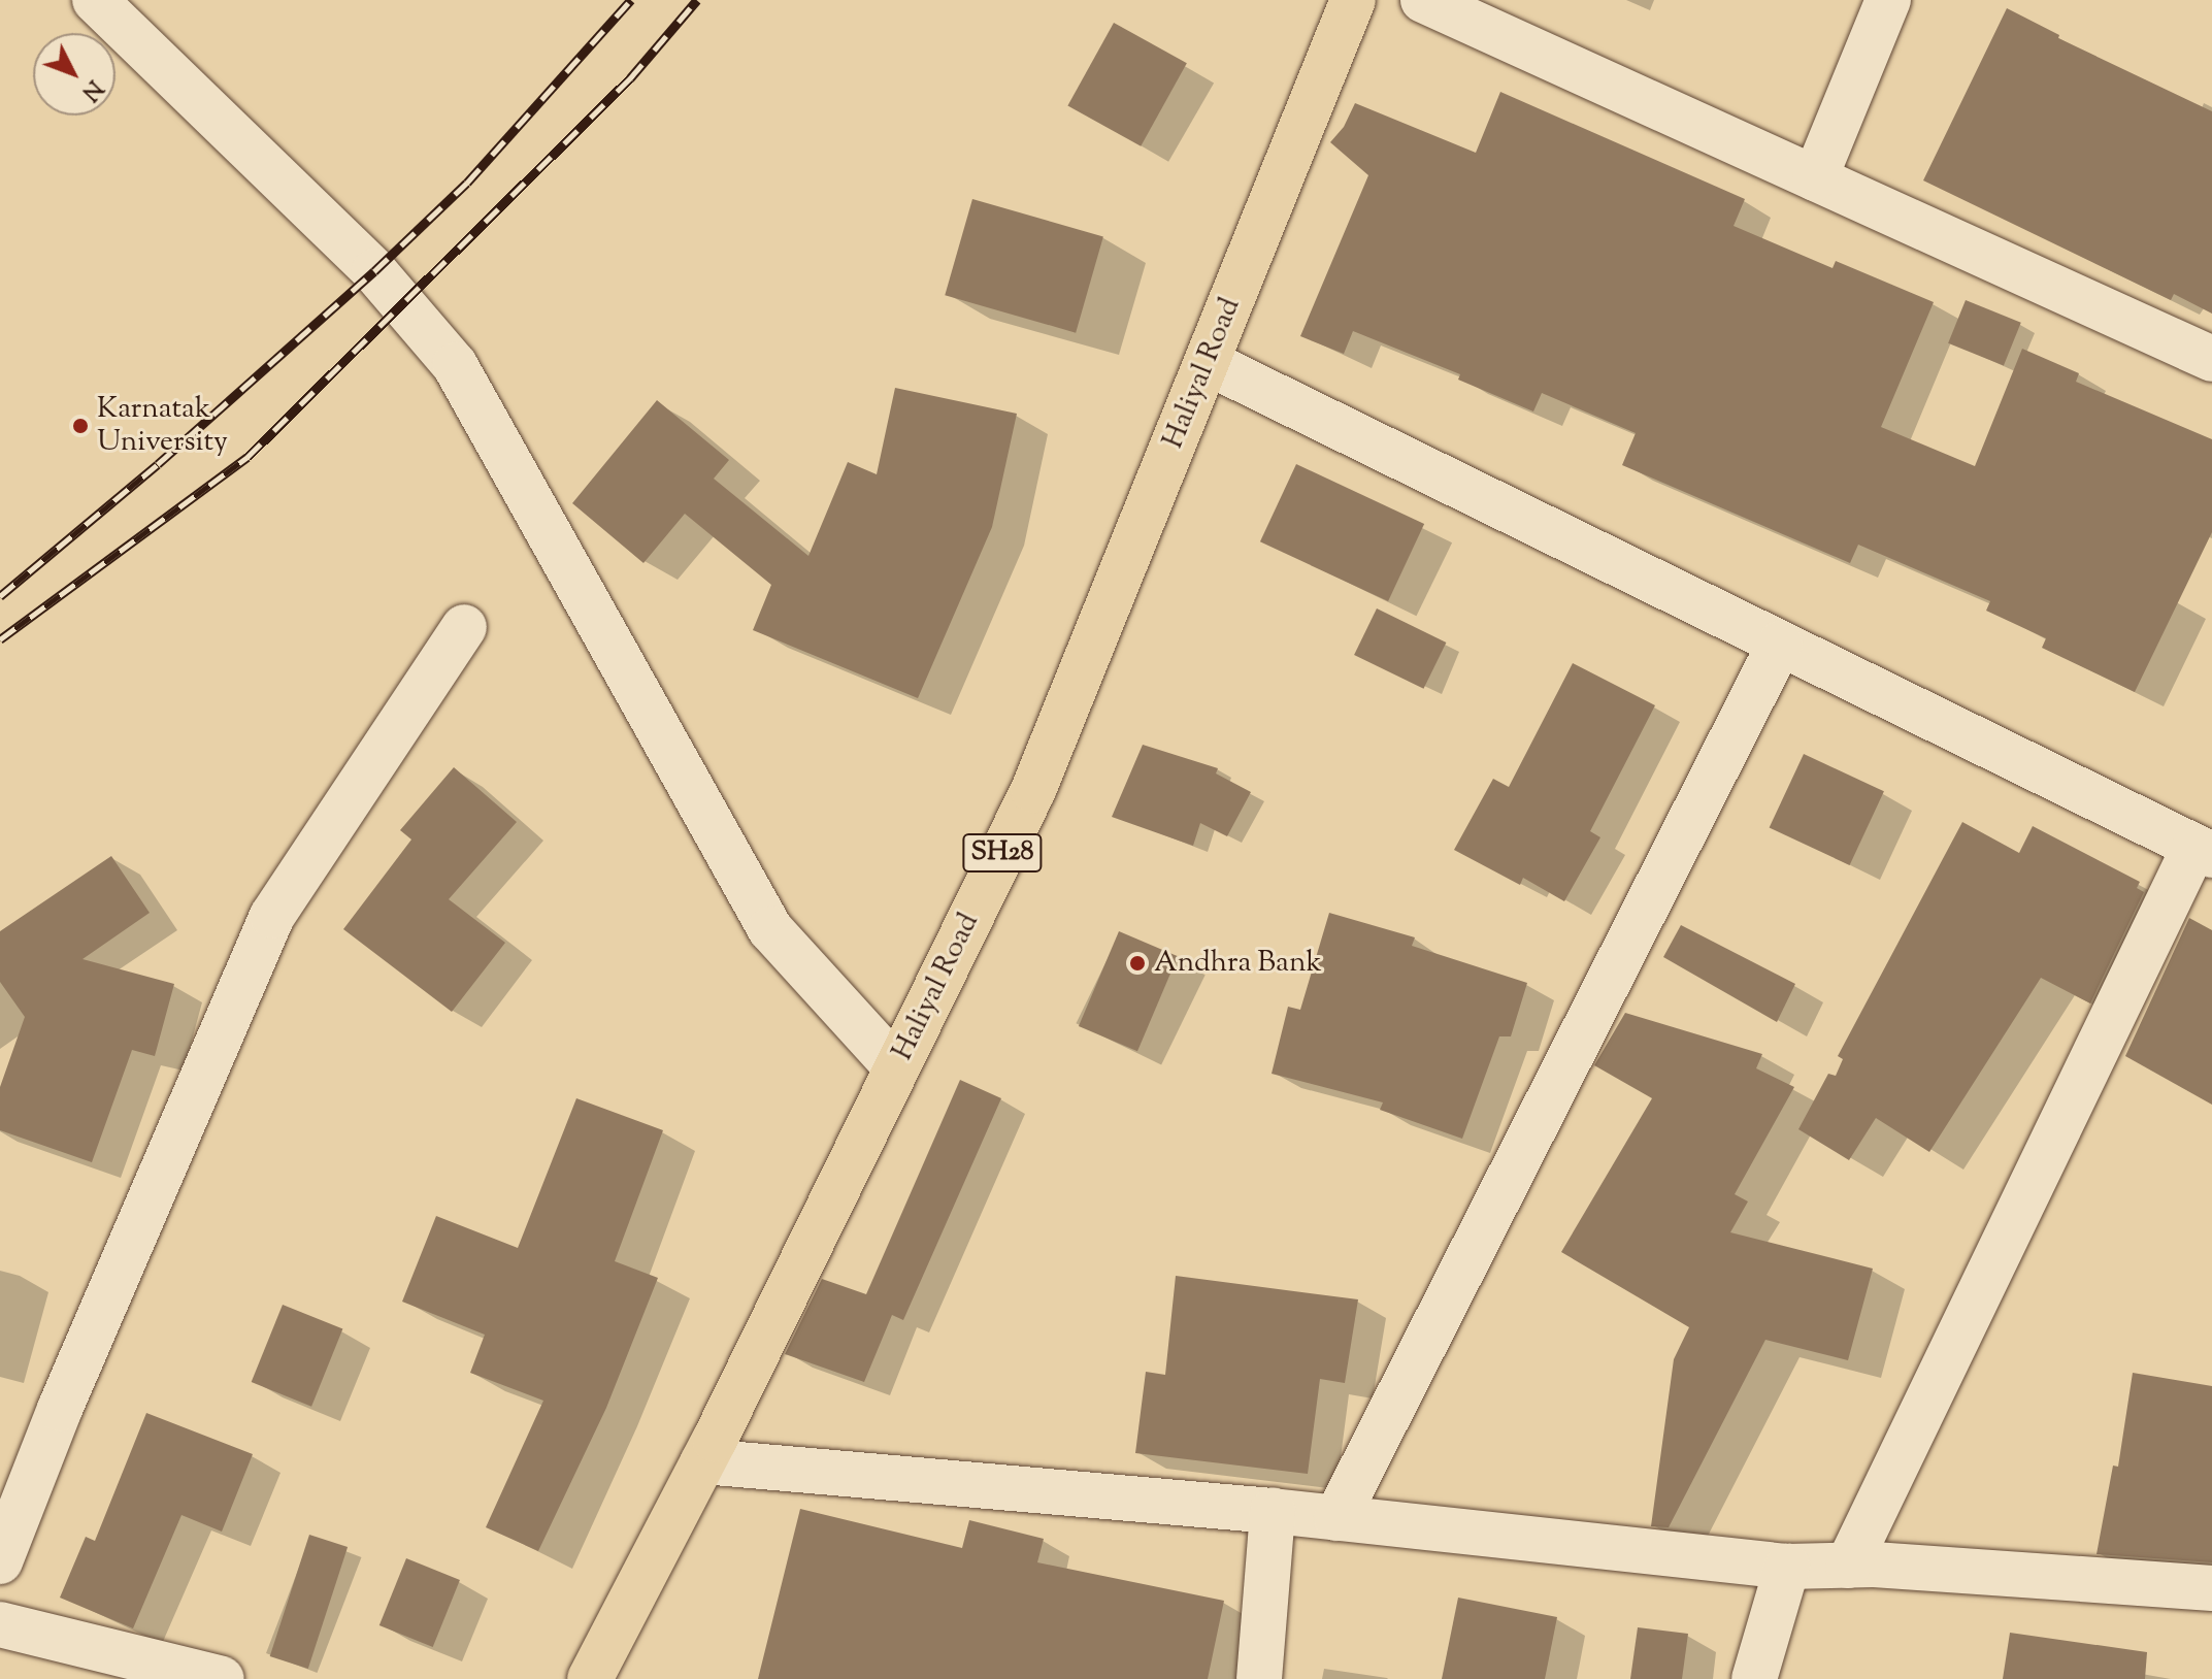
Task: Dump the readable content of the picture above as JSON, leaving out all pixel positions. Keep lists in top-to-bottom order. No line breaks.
{"streets":{"main road":["Haliyal Road","SH28"]},"places":["Karnatak University","Andhra Bank"],"north":"bottom right"}
